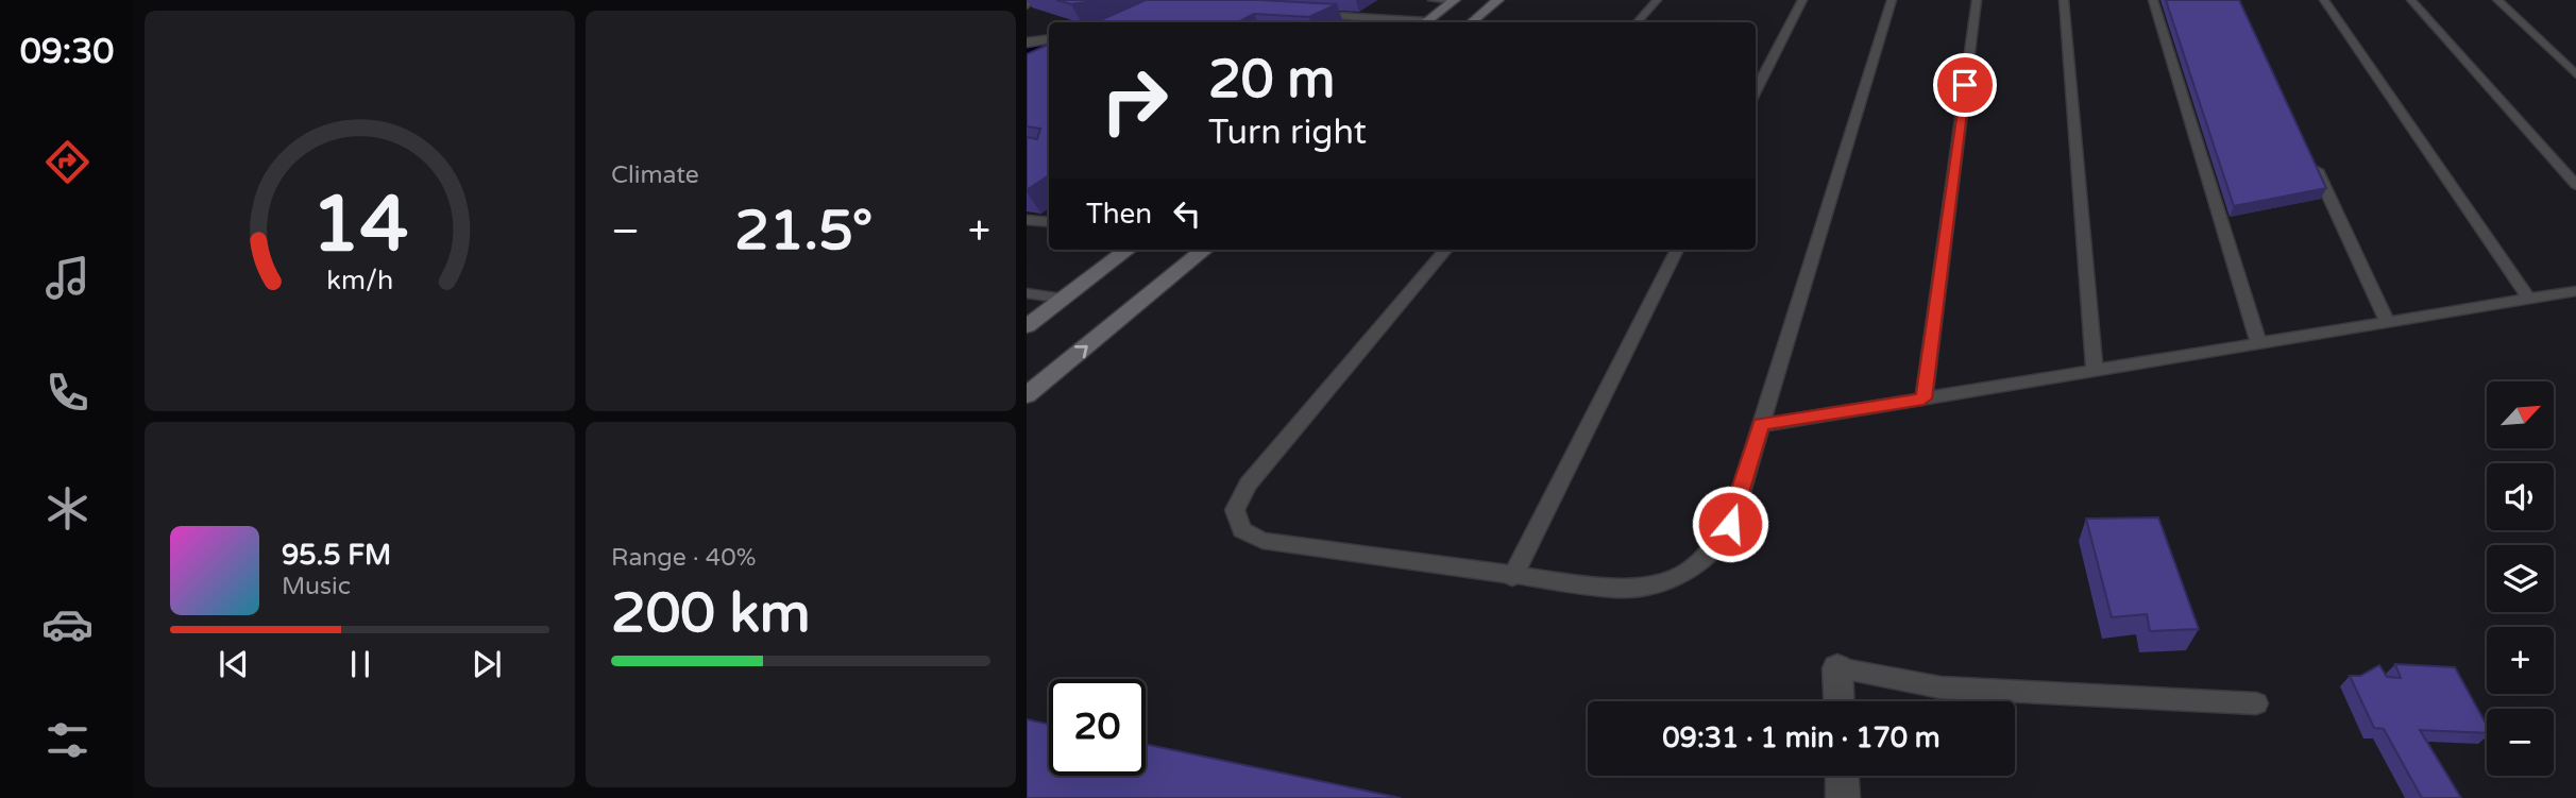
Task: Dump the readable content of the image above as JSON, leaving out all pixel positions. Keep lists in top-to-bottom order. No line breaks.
{"north":"top right","page":{"tabs":"09:30","tile":["Climate",["Range · 40%","200 km"]],"turn":["20 m","Turn right"],"then":"Then","heat":["−","21.5°","+"],"map_buttons":["+","−"],"song":["95.5 FM","Music"],"limit":"20","trip":"09:31 · 1 min · 170 m","gauge":["14","km/h"]}}
